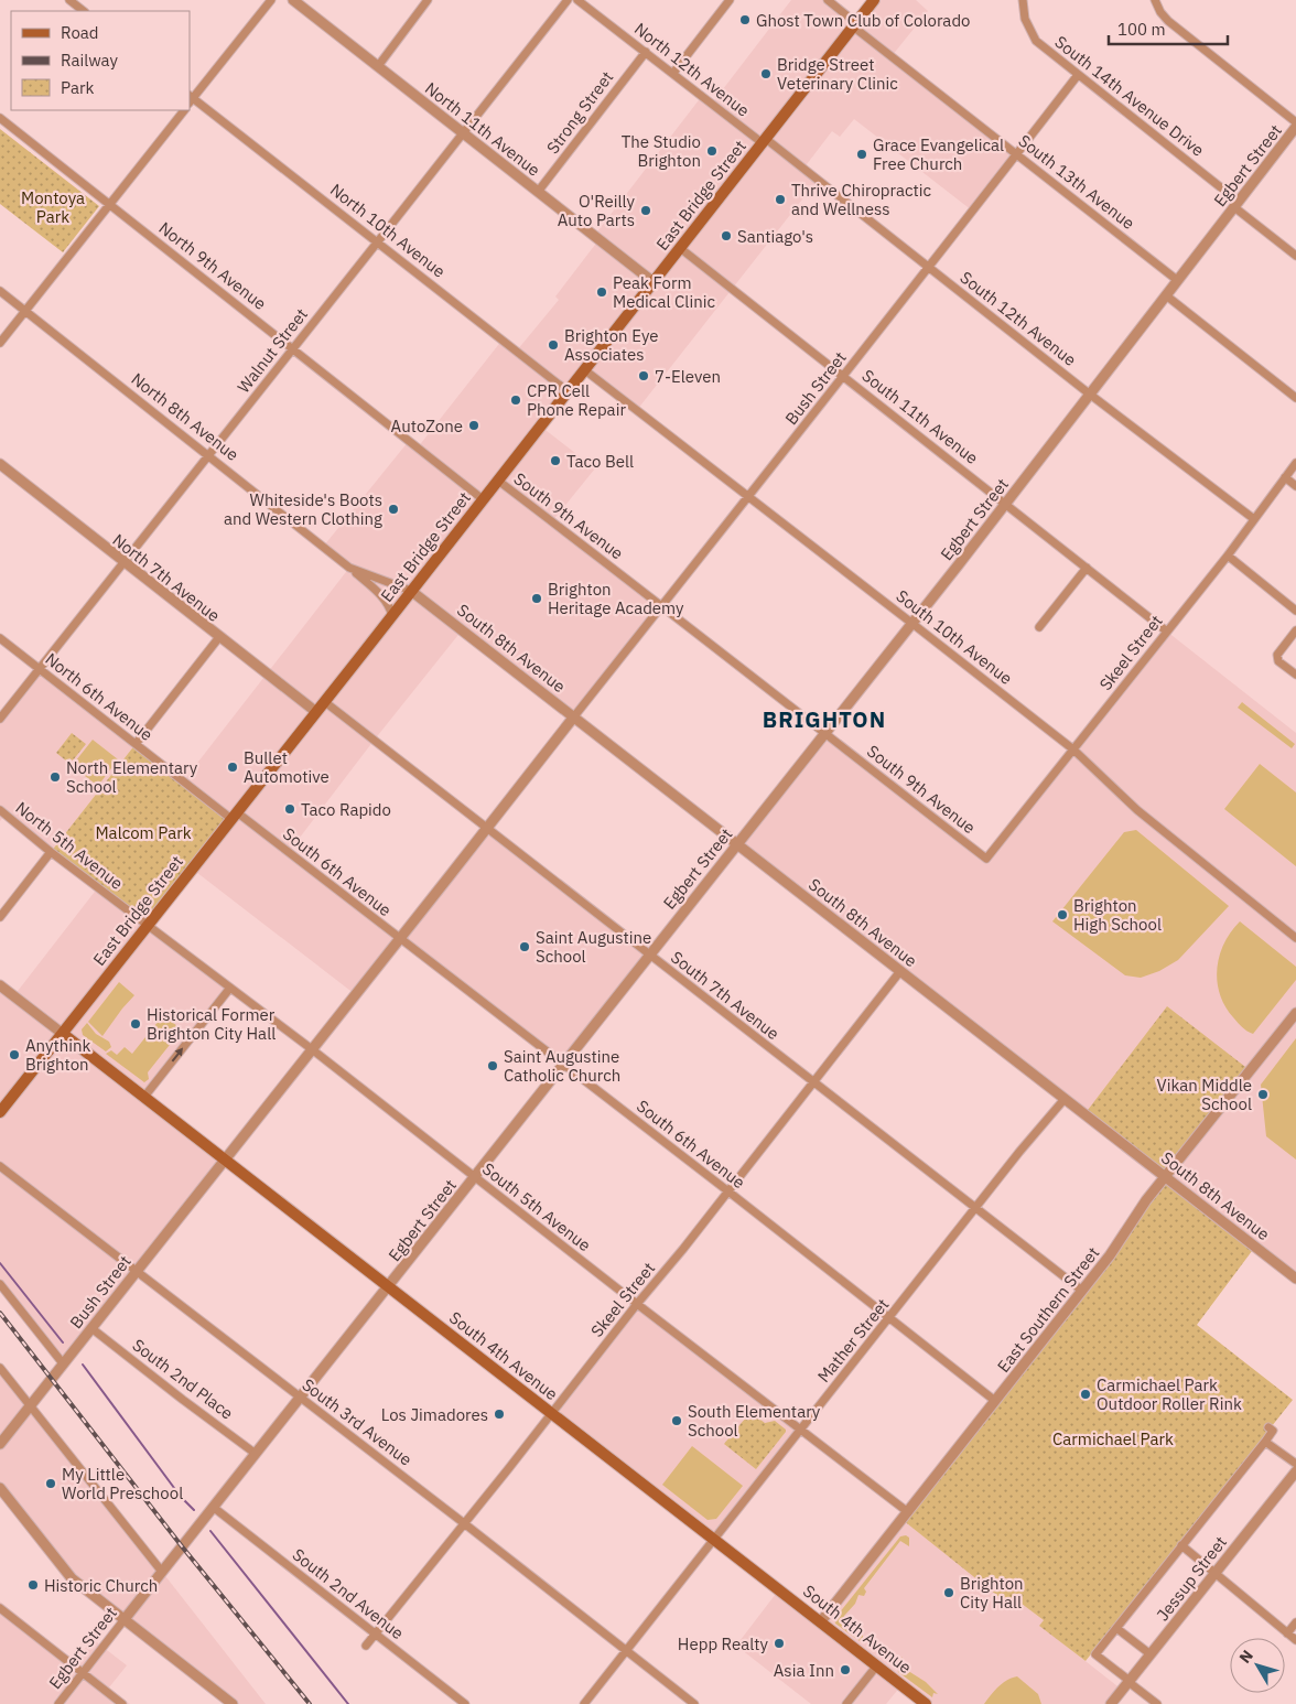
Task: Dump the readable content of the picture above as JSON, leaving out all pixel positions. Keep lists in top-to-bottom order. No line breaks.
{"streets":{"main road":["East Bridge Street","South 4th Avenue"],"street":["North 12th Avenue","South 14th Avenue Drive","Strong Street","North 11th Avenue","Egbert Street","South 13th Avenue","North 10th Avenue","North 9th Avenue","South 12th Avenue","Walnut Street","Bush Street","North 8th Avenue","South 11th Avenue","South 9th Avenue","North 7th Avenue","South 10th Avenue","South 8th Avenue","Skeel Street","North 6th Avenue","North 5th Avenue","South 6th Avenue","South 7th Avenue","South 5th Avenue","East Southern Street","Mather Street","South 2nd Place","South 3rd Avenue","Jessup Street","South 2nd Avenue"]},"crossings":[["North 12th Avenue","Strong Street"],["North 12th Avenue","East Bridge Street"],["North 12th Avenue","South 12th Avenue"],["South 14th Avenue Drive","Egbert Street"],["South 14th Avenue Drive","Bush Street"],["Strong Street","North 11th Avenue"],["North 11th Avenue","East Bridge Street"],["North 11th Avenue","Walnut Street"],["Egbert Street","South 13th Avenue"],["Egbert Street","South 12th Avenue"],["Egbert Street","South 11th Avenue"],["Egbert Street","South 9th Avenue"],["Egbert Street","South 10th Avenue"],["Egbert Street","South 8th Avenue"],["Egbert Street","South 6th Avenue"],["Egbert Street","South 7th Avenue"],["Egbert Street","South 5th Avenue"],["Egbert Street","South 4th Avenue"],["Egbert Street","South 2nd Place"],["Egbert Street","South 3rd Avenue"],["Egbert Street","South 2nd Avenue"],["South 13th Avenue","East Bridge Street"],["South 13th Avenue","Bush Street"],["East Bridge Street","North 10th Avenue"],["East Bridge Street","North 9th Avenue"],["East Bridge Street","South 12th Avenue"],["East Bridge Street","North 8th Avenue"],["East Bridge Street","South 11th Avenue"],["East Bridge Street","South 9th Avenue"],["East Bridge Street","North 7th Avenue"],["East Bridge Street","South 10th Avenue"],["East Bridge Street","South 8th Avenue"],["East Bridge Street","North 6th Avenue"],["East Bridge Street","North 5th Avenue"],["East Bridge Street","South 6th Avenue"],["East Bridge Street","South 7th Avenue"],["East Bridge Street","South 5th Avenue"],["East Bridge Street","South 4th Avenue"],["North 10th Avenue","Walnut Street"],["North 9th Avenue","Walnut Street"],["South 12th Avenue","Bush Street"],["South 12th Avenue","Skeel Street"],["Walnut Street","North 8th Avenue"],["Walnut Street","North 7th Avenue"],["Walnut Street","North 6th Avenue"],["Bush Street","South 11th Avenue"],["Bush Street","South 9th Avenue"],["Bush Street","South 10th Avenue"],["Bush Street","South 8th Avenue"],["Bush Street","South 6th Avenue"],["Bush Street","South 7th Avenue"],["Bush Street","South 5th Avenue"],["Bush Street","South 4th Avenue"],["Bush Street","South 2nd Place"],["Bush Street","South 3rd Avenue"],["North 8th Avenue","South 8th Avenue"],["South 11th Avenue","Skeel Street"],["South 9th Avenue","Skeel Street"],["South 10th Avenue","Skeel Street"],["South 8th Avenue","Skeel Street"],["South 8th Avenue","East Southern Street"],["South 8th Avenue","Mather Street"],["Skeel Street","South 6th Avenue"],["Skeel Street","South 7th Avenue"],["Skeel Street","South 5th Avenue"],["Skeel Street","South 4th Avenue"],["Skeel Street","South 3rd Avenue"],["Skeel Street","South 2nd Avenue"],["North 6th Avenue","South 6th Avenue"],["North 5th Avenue","South 5th Avenue"],["South 6th Avenue","East Southern Street"],["South 6th Avenue","Mather Street"],["South 7th Avenue","East Southern Street"],["South 7th Avenue","Mather Street"],["South 5th Avenue","East Southern Street"],["South 5th Avenue","Mather Street"],["East Southern Street","South 4th Avenue"],["Mather Street","South 4th Avenue"],["Mather Street","South 3rd Avenue"]],"districts":["BRIGHTON"],"parks":["Montoya Park","Malcom Park","Carmichael Park"],"places":["Ghost Town Club of Colorado","Bridge Street Veterinary Clinic","The Studio Brighton","Grace Evangelical Free Church","Thrive Chiropractic and Wellness","O'Reilly Auto Parts","Santiago's","Peak Form Medical Clinic","Brighton Eye Associates","7-Eleven","CPR Cell Phone Repair","AutoZone","Taco Bell","Whiteside's Boots and Western Clothing","Brighton Heritage Academy","Bullet Automotive","North Elementary School","Taco Rapido","Brighton High School","Saint Augustine School","Historical Former Brighton City Hall","Anythink Brighton","Saint Augustine Catholic Church","Vikan Middle School","Carmichael Park Outdoor Roller Rink","Los Jimadores","South Elementary School","My Little World Preschool","Historic Church","Brighton City Hall","Hepp Realty","Asia Inn"],"legend":["Road","Railway","Park"],"scale_bar":"100 m","north":"top left"}
